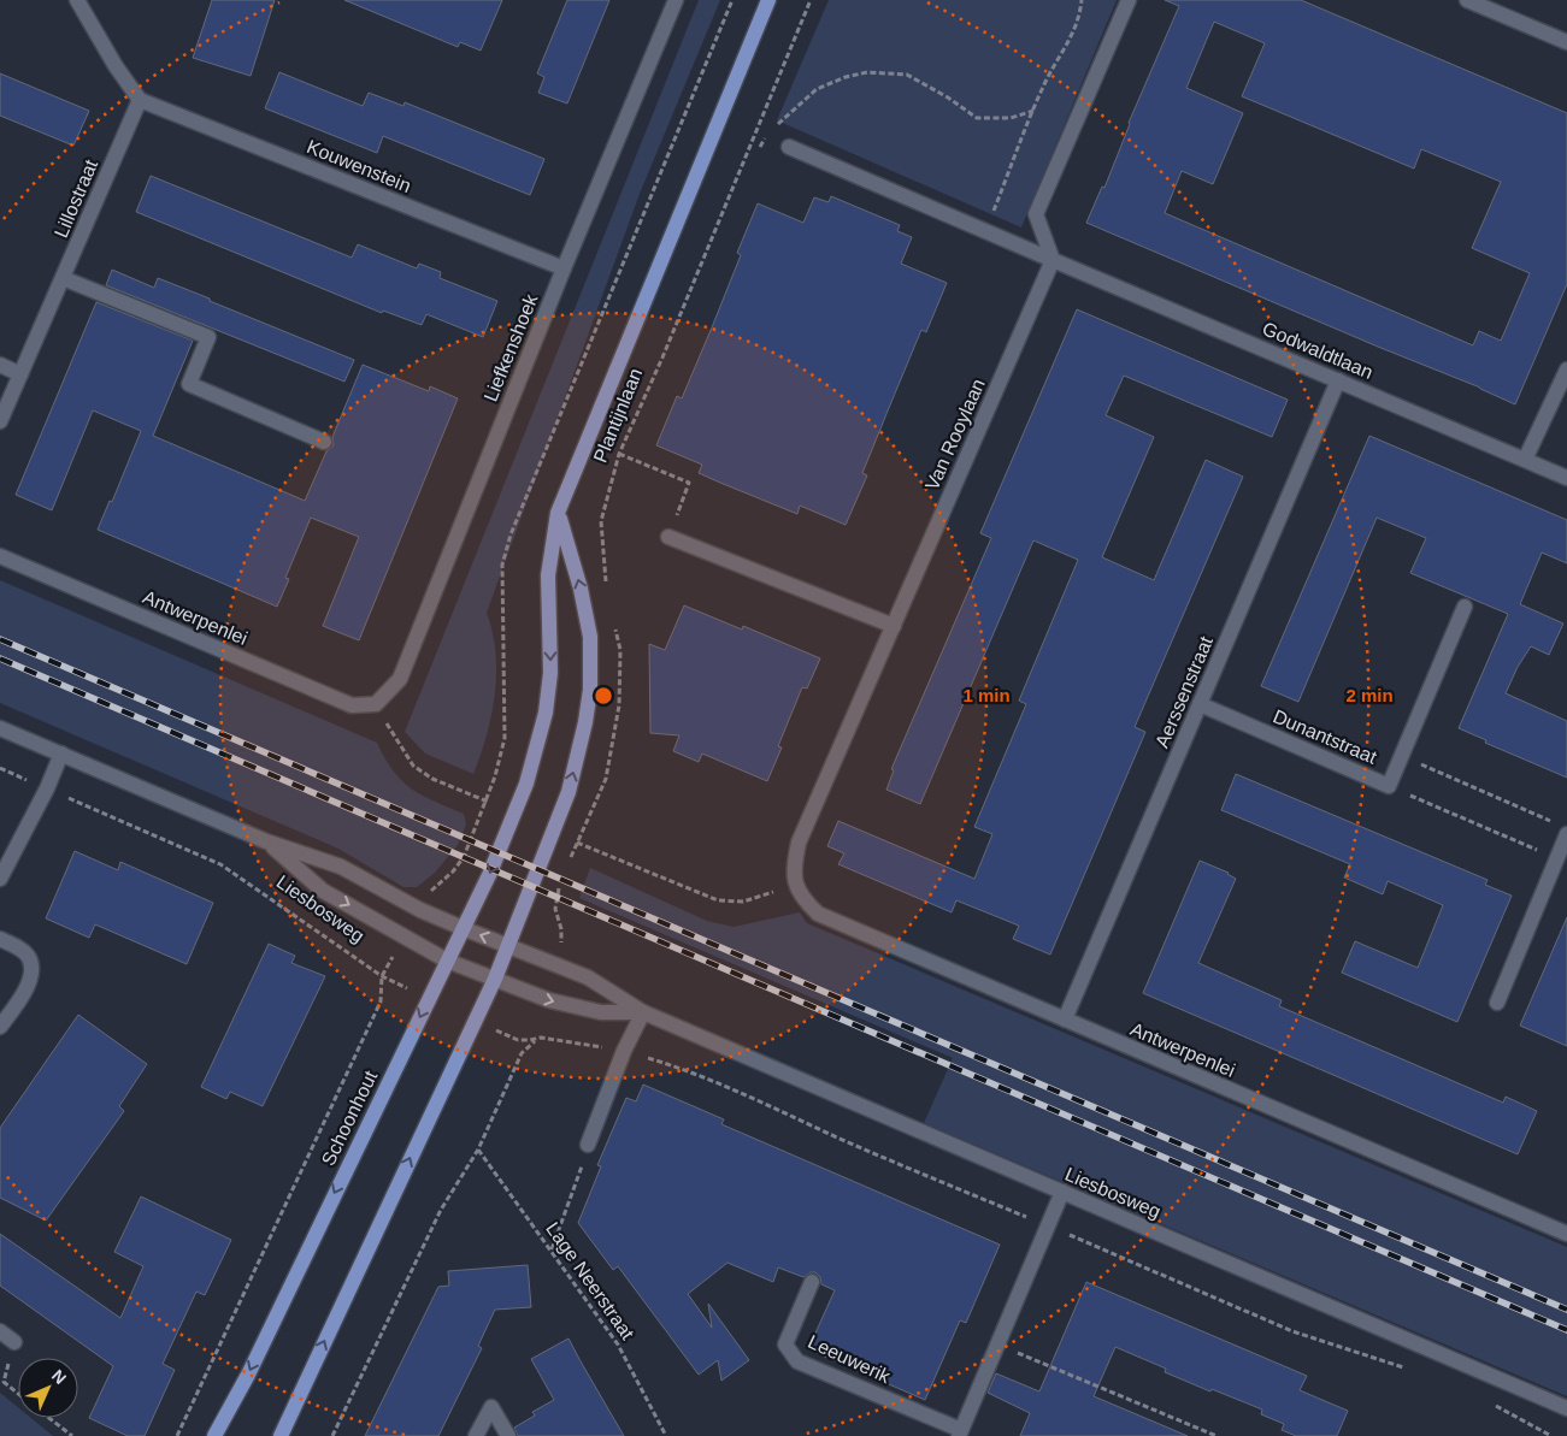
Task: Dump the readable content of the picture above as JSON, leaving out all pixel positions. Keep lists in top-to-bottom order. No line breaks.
{"streets":{"main road":["Plantijnlaan","Schoonhout"],"street":["Kouwenstein","Lillostraat","Liefkenshoek","Godwaldtlaan","Van Rooylaan","Antwerpenlei","Aerssenstraat","Dunantstraat","Liesbosweg","Leeuwerik"],"path":["Lage Neerstraat"]},"crossings":[["Kouwenstein","Lillostraat"],["Kouwenstein","Liefkenshoek"],["Liefkenshoek","Antwerpenlei"],["Godwaldtlaan","Van Rooylaan"],["Godwaldtlaan","Aerssenstraat"],["Plantijnlaan","Schoonhout"],["Van Rooylaan","Antwerpenlei"],["Antwerpenlei","Aerssenstraat"],["Aerssenstraat","Dunantstraat"],["Liesbosweg","Schoonhout"],["Liesbosweg","Leeuwerik"]],"north":"top right","rings":["1 min","2 min"]}
